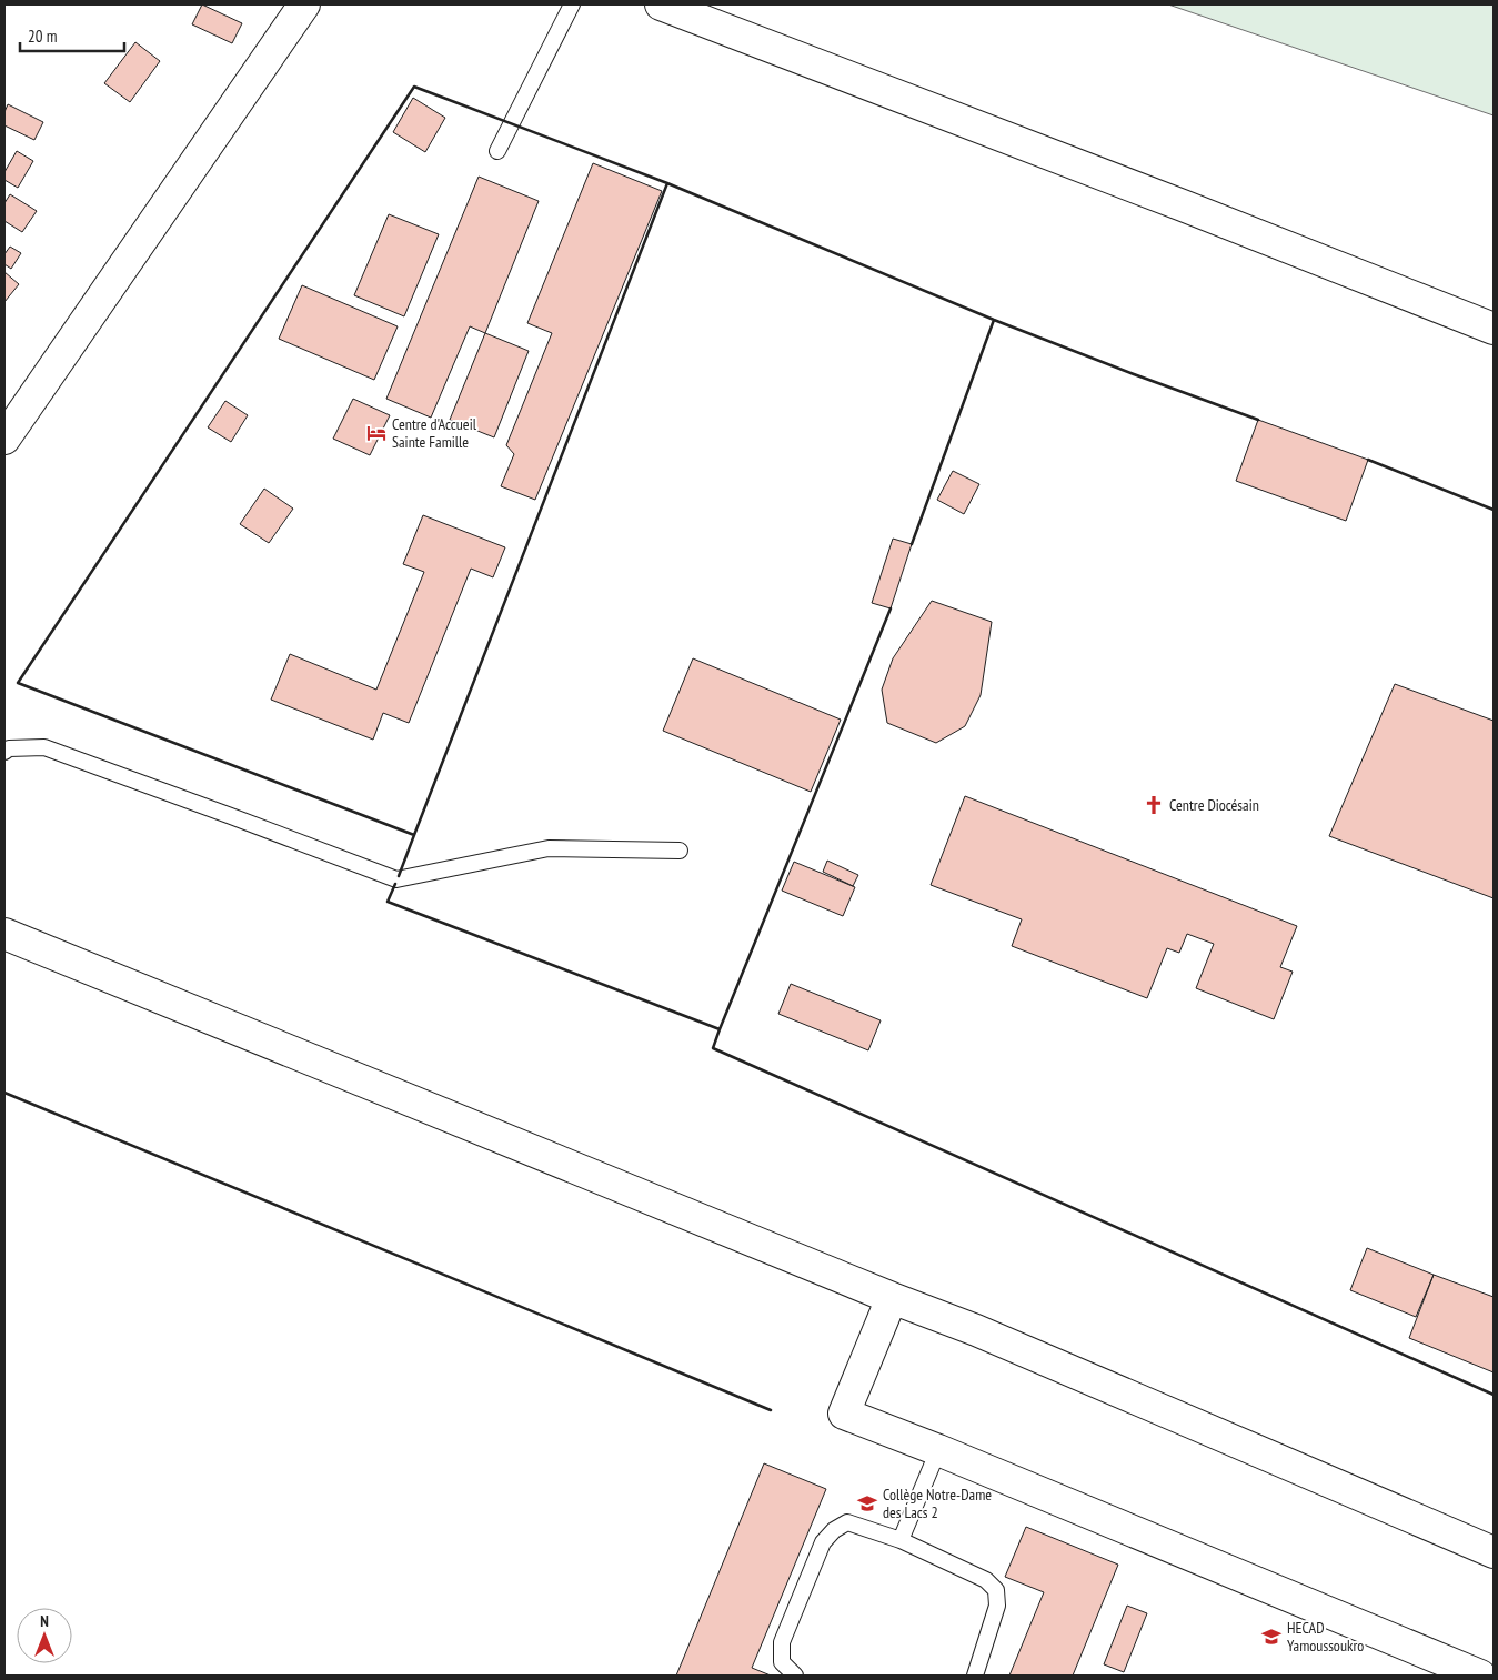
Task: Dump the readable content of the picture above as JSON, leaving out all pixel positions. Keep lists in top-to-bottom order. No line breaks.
{"places":{"hotel":["Centre d'Accueil Sainte Famille"],"church":["Centre Diocésain"],"school or university":["Collège Notre-Dame des Lacs 2","HECAD Yamoussoukro"]},"scale_bar":"20 m","north":"top"}
